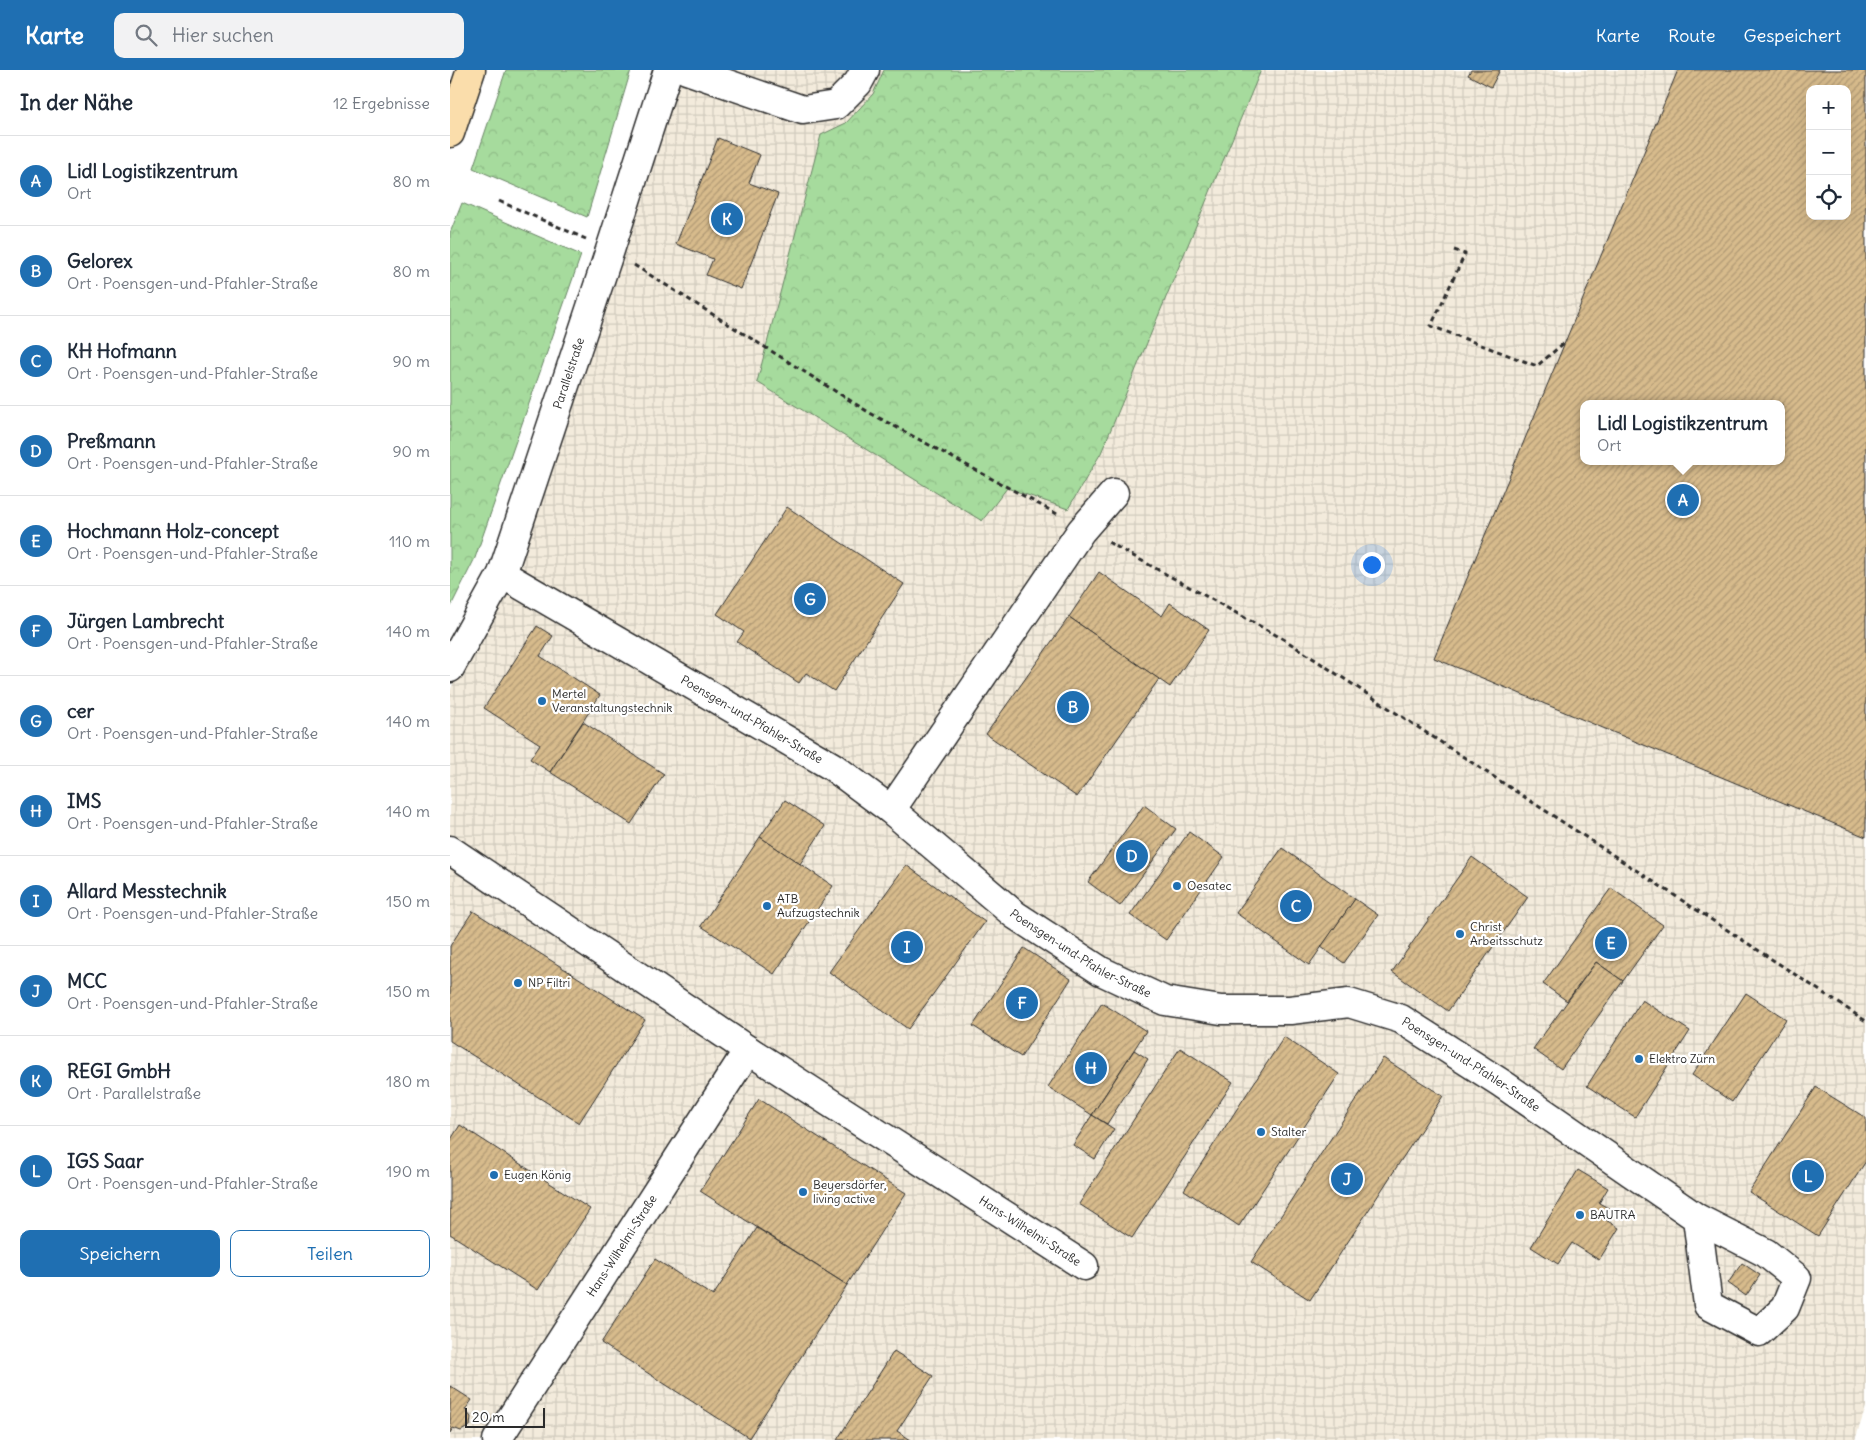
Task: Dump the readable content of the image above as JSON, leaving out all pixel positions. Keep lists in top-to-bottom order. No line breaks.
{"streets":{"street":["Parallelstraße","Poensgen-und-Pfahler-Straße","Hans-Wilhelmi-Straße"]},"crossings":[["Parallelstraße","Poensgen-und-Pfahler-Straße"]],"places":["Mertel Veranstaltungstechnik","Oesatec","ATB Aufzugstechnik","Christ Arbeitsschutz","NP Filtri","Elektro Zürn","Stalter","Eugen König","Beyersdörfer, living active","BAUTRA"],"scale_bar":"20 m","page":{"header":"Karte","search":"Hier suchen","nav":["Karte","Route","Gespeichert"],"heading":["In der Nähe","12 Ergebnisse"],"map_buttons":["+","−"],"list":[{"mark":"A","name":"Lidl Logistikzentrum","note":"Ort","value":"80 m"},{"mark":"B","name":"Gelorex","note":"Ort · Poensgen-und-Pfahler-Straße","value":"80 m"},{"mark":"C","name":"KH Hofmann","note":"Ort · Poensgen-und-Pfahler-Straße","value":"90 m"},{"mark":"D","name":"Preßmann","note":"Ort · Poensgen-und-Pfahler-Straße","value":"90 m"},{"mark":"E","name":"Hochmann Holz-concept","note":"Ort · Poensgen-und-Pfahler-Straße","value":"110 m"},{"mark":"F","name":"Jürgen Lambrecht","note":"Ort · Poensgen-und-Pfahler-Straße","value":"140 m"},{"mark":"G","name":"cer","note":"Ort · Poensgen-und-Pfahler-Straße","value":"140 m"},{"mark":"H","name":"IMS","note":"Ort · Poensgen-und-Pfahler-Straße","value":"140 m"},{"mark":"I","name":"Allard Messtechnik","note":"Ort · Poensgen-und-Pfahler-Straße","value":"150 m"},{"mark":"J","name":"MCC","note":"Ort · Poensgen-und-Pfahler-Straße","value":"150 m"},{"mark":"K","name":"REGI GmbH","note":"Ort · Parallelstraße","value":"180 m"},{"mark":"L","name":"IGS Saar","note":"Ort · Poensgen-und-Pfahler-Straße","value":"190 m"}],"pins":["K","A","G","B","D","C","E","I","F","H","L","J"],"popup":["Lidl Logistikzentrum","Ort"],"buttons":["Speichern","Teilen"],"scale":"20 m"}}
